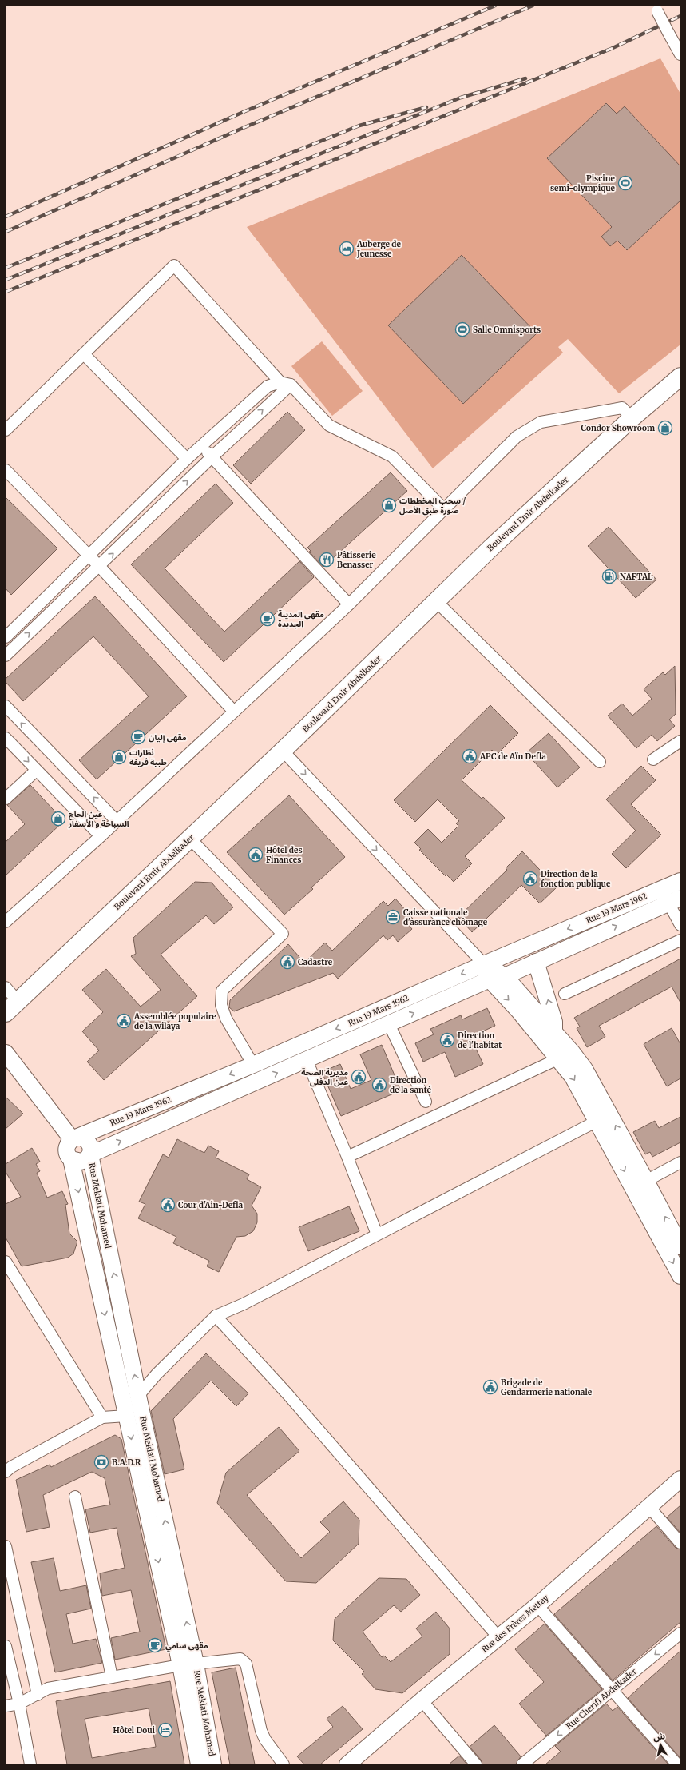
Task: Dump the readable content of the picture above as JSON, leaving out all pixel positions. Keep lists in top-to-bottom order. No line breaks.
{"streets":{"main road":["Boulevard Emir Abdelkader"],"street":["Rue 19 Mars 1962","Rue Meklati Mohamed","Rue des Frères Mettay","Rue Cherifi Abdelkader"]},"crossings":[["Rue 19 Mars 1962","Rue Meklati Mohamed"]],"one_way":["Rue Cherifi Abdelkader"],"places":{"sports":["Piscine semi-olympique","Salle Omnisports"],"hotel":["Auberge de Jeunesse","Hôtel Doui"],"shop":["Condor Showroom","سحب المخططات / صورة طبق الأصل","نظارات طبية ڨريفة","عين الحاج السباحة و الأسفار"],"restaurant":["Pâtisserie Benasser"],"fuel station":["NAFTAL"],"cafe":["مقهى المدينة الجديدة","مقهى إليان","مقهى سامي"],"public building":["APC de Aïn Defla","Hôtel des Finances","Direction de la fonction publique","Cadastre","Assemblée populaire de la wilaya","Direction de l'habitat","مديرية الصحة عين الدفلى","Direction de la santé","Cour d'Ain-Defla","Brigade de Gendarmerie nationale"],"office":["Caisse nationale d'assurance chômage"],"bank":["B.A.D.R"]},"north":"top"}
